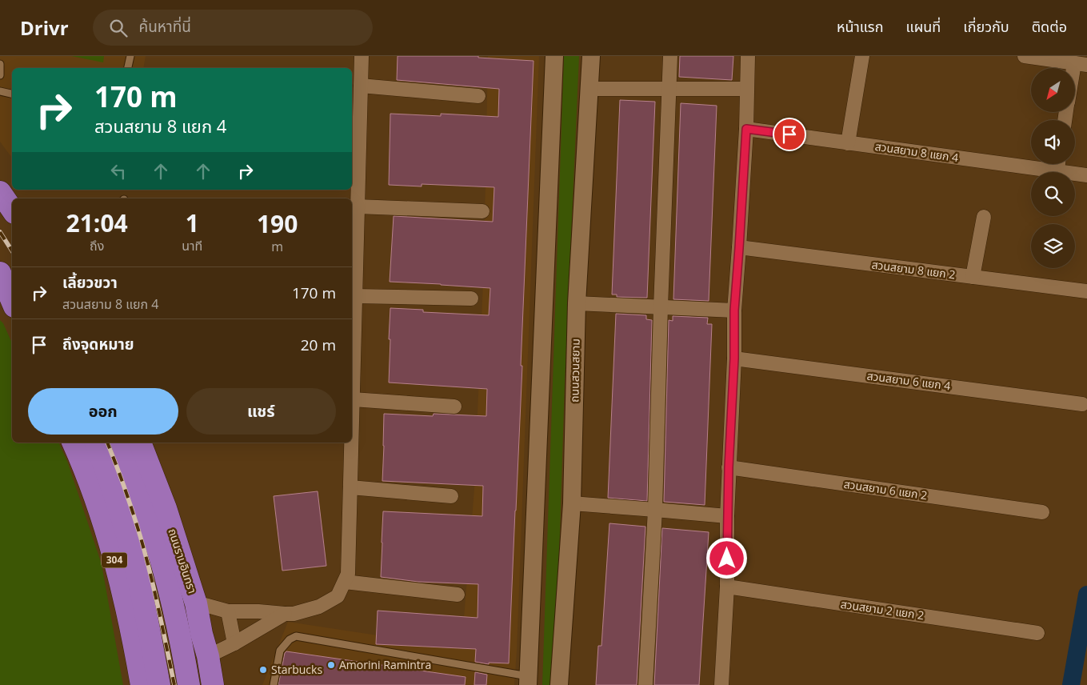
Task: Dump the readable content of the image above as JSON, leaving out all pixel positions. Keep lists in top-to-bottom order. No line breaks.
{"streets":{"highway":["304","ถนนรามอินทรา"],"street":["สวนสยาม 8 แยก 4","สวนสยาม 8 แยก 2","ถนนสวนสยาม","สวนสยาม 6 แยก 4","สวนสยาม 6 แยก 2","สวนสยาม 2 แยก 2"]},"places":["Amorini Ramintra","Starbucks"],"north":"bottom left","page":{"header":"Drivr","search":"ค้นหาที่นี่","nav":["หน้าแรก","แผนที่","เกี่ยวกับ","ติดต่อ"],"turn":["170 m","สวนสยาม 8 แยก 4"],"eta":["21:04","ถึง","1","นาที","190","m"],"list":[{"name":"เลี้ยวขวา","note":"สวนสยาม 8 แยก 4","value":"170 m"},{"name":"ถึงจุดหมาย","value":"20 m"}],"buttons":["ออก","แชร์"]}}
